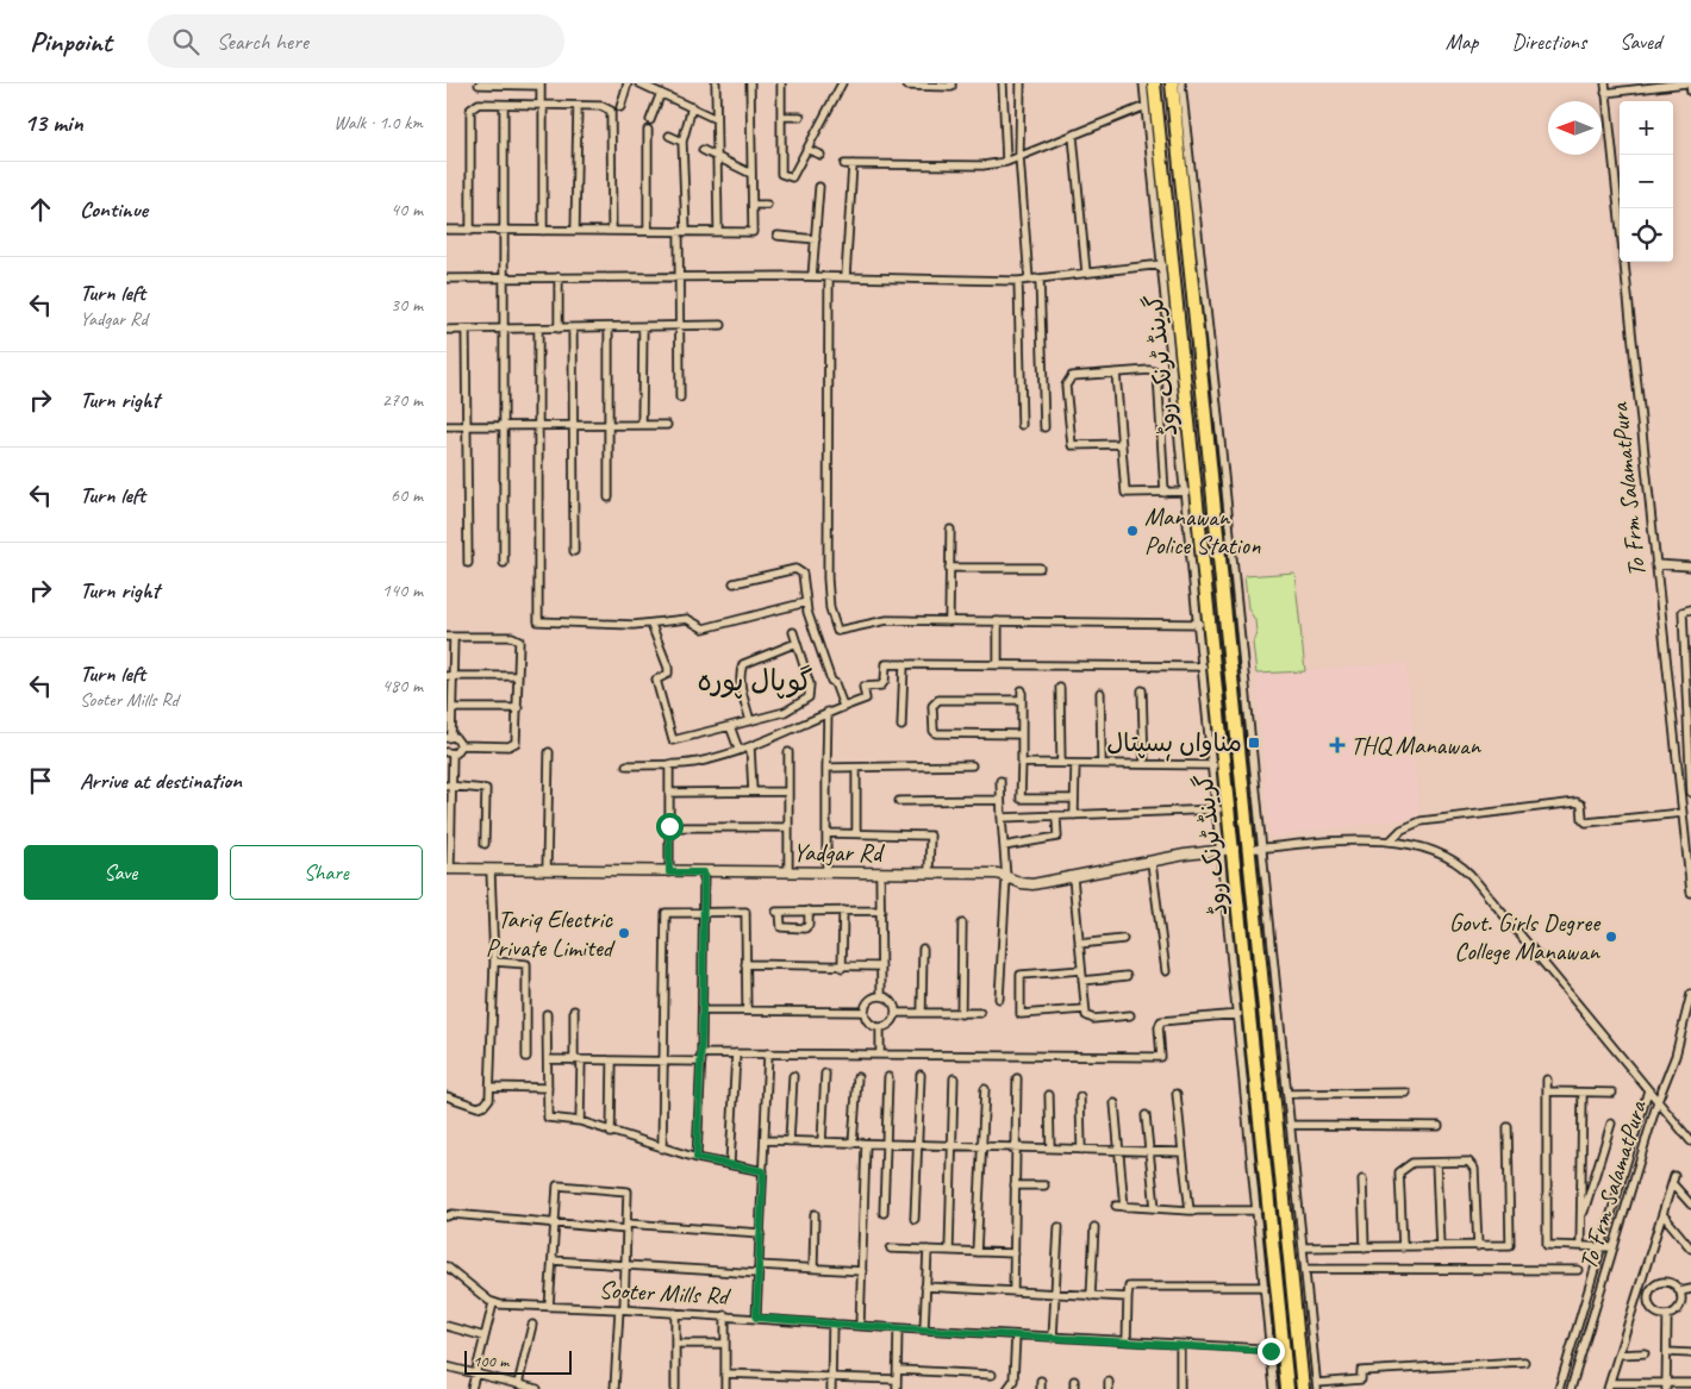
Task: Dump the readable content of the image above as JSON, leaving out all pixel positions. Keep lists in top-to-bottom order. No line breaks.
{"streets":{"highway":["گرینڈ ٹرنک روڈ"],"street":["To Frm SalamatPura","Yadgar Rd","Sooter Mills Rd"]},"crossings":[["گرینڈ ٹرنک روڈ","Yadgar Rd"],["گرینڈ ٹرنک روڈ","Sooter Mills Rd"]],"districts":["گوپال پورہ"],"places":{"other":["Manawan Police Station","Tariq Electric Private Limited","Govt. Girls Degree College Manawan"],"transit":["مناواں ہسپتال"],"health":["THQ Manawan"]},"scale_bar":"100 m","north":"left","page":{"header":"Pinpoint","search":"Search here","nav":["Map","Directions","Saved"],"heading":["13 min","Walk · 1.0 km"],"map_buttons":["+","−"],"list":[["Continue","40 m"],["Turn left","Yadgar Rd","30 m"],["Turn right","270 m"],["Turn left","60 m"],["Turn right","140 m"],["Turn left","Sooter Mills Rd","480 m"],"Arrive at destination"],"buttons":["Save","Share"],"scale":"100 m"}}
